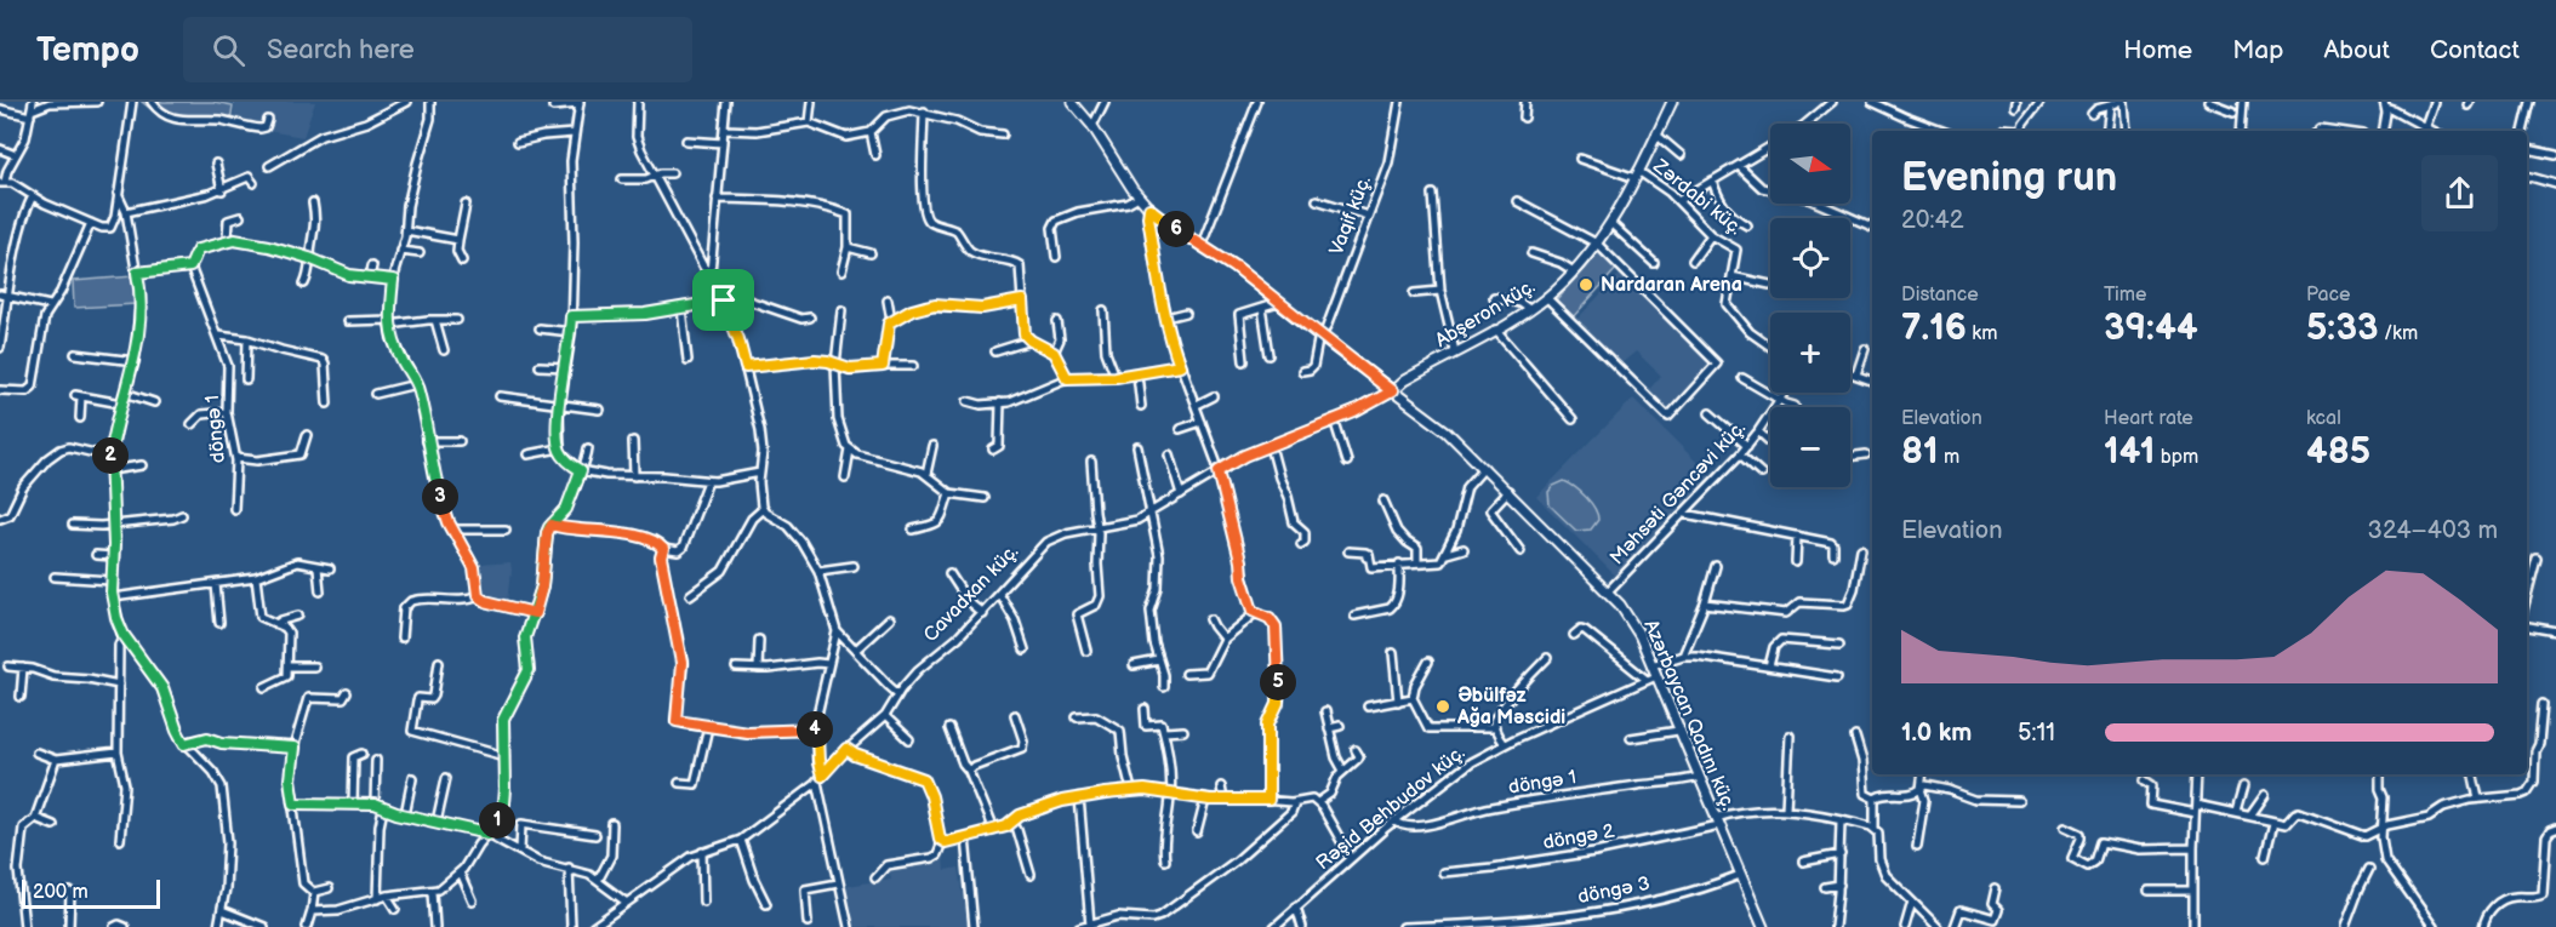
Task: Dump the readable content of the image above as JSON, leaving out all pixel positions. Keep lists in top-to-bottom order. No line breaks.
{"streets":{"main road":["Abşeron küç.","Azərbaycan Qadını küç."],"street":["Zərdabi küç.","Vaqif küç.","döngə 1","Məhsəti Gəncəvi küç.","Cavadxan küç.","Rəşid Behbudov küç.","döngə 2","döngə 3"]},"crossings":[["Zərdabi küç.","Abşeron küç."],["Vaqif küç.","Azərbaycan Qadını küç."],["Abşeron küç.","Cavadxan küç."],["Abşeron küç.","Azərbaycan Qadını küç."],["döngə 1","Azərbaycan Qadını küç."],["döngə 1","Rəşid Behbudov küç."],["Məhsəti Gəncəvi küç.","Azərbaycan Qadını küç."],["Cavadxan küç.","Azərbaycan Qadını küç."],["Azərbaycan Qadını küç.","Rəşid Behbudov küç."],["Azərbaycan Qadını küç.","döngə 2"],["Azərbaycan Qadını küç.","döngə 3"]],"places":["Nardaran Arena","Əbülfəz Ağa Məscidi"],"scale_bar":"200 m","north":"right","page":{"header":"Tempo","search":"Search here","nav":["Home","Map","About","Contact"],"map_buttons":["+","−"],"heading":["Evening run","20:42"],"pins":["6","2","3","5","4","1"],"stats":[["Distance","7.16 km"],["Time","39:44"],["Pace","5:33 /km"],["Elevation","81 m"],["Heart rate","141 bpm"],["kcal","485"]],"chart":["Elevation","324–403 m"],"list":[{"name":"1.0 km","note":"5:11"}],"scale":"200 m"}}
